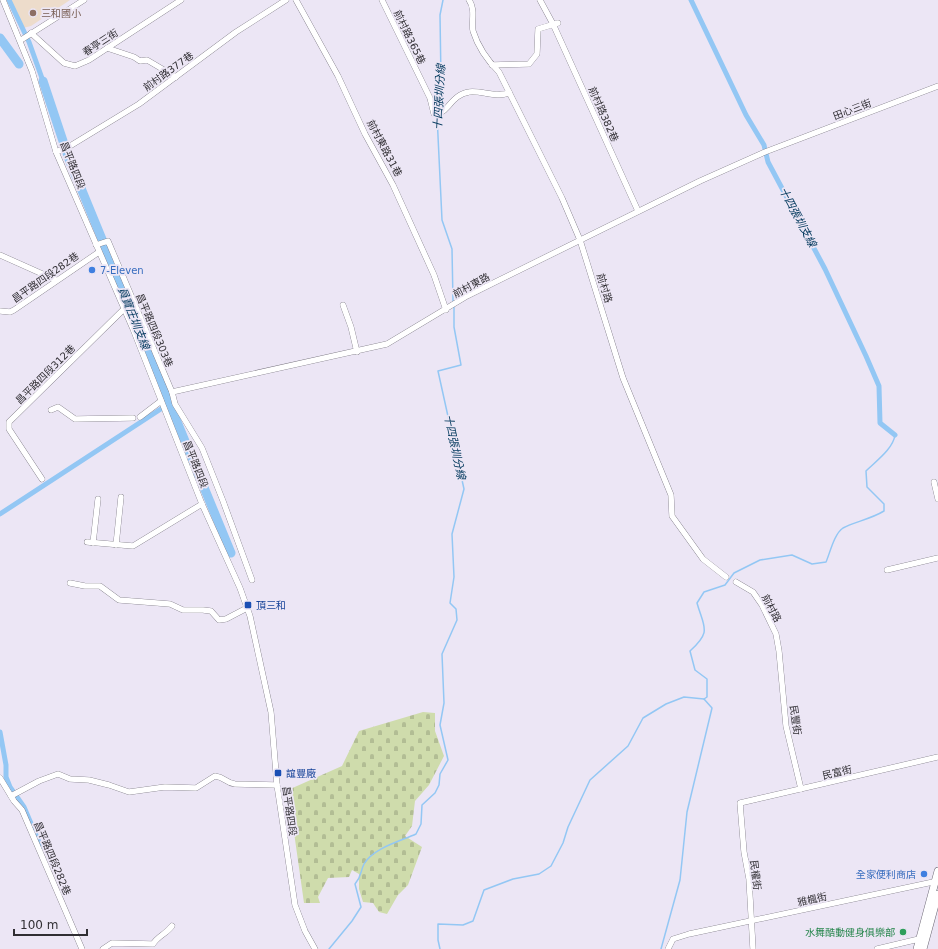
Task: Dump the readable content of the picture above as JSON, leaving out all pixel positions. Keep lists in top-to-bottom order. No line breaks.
{"streets":{"street":["前村路365巷","春亭三街","前村路377巷","田心三街","前村路382巷","前村東路31巷","昌平路四段","昌平路四段282巷","前村東路","前村路","昌平路四段303巷","昌平路四段312巷","民豐街","民富街","民權街","雅楓街"]},"crossings":[["前村路365巷","前村路"],["前村路377巷","昌平路四段"],["田心三街","前村東路"],["前村路382巷","前村東路"],["前村東路31巷","前村東路"],["昌平路四段","昌平路四段282巷"],["昌平路四段","昌平路四段303巷"],["昌平路四段","昌平路四段312巷"],["前村東路","前村路"],["前村東路","昌平路四段303巷"],["前村路","民豐街"],["民豐街","民富街"],["民富街","民權街"],["民權街","雅楓街"]],"water":["十四張圳分線","十四張圳支線","員寶庄圳支線"],"places":{"other":["三和國小","7-Eleven","全家便利商店","水舞酷動健身俱樂部"],"transit":["頂三和","誼豐廠"]},"scale_bar":"100 m"}
